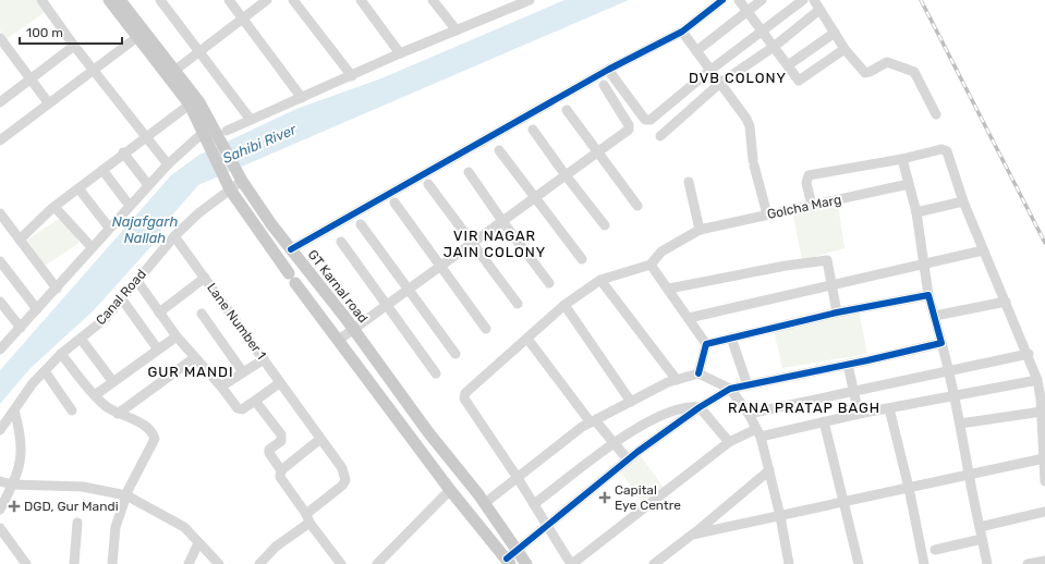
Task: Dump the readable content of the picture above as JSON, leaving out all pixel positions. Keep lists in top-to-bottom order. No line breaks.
{"streets":{"main road":["GT Karnal road"],"street":["Golcha Marg","Canal Road","Lane Number 1"]},"crossings":[["GT Karnal road","Canal Road"],["Canal Road","Lane Number 1"]],"districts":["DVB COLONY","VIR NAGAR JAIN COLONY","GUR MANDI","RANA PRATAP BAGH"],"water":["Sahibi River","Najafgarh Nallah"],"places":{"health":["Capital Eye Centre","DGD, Gur Mandi"]},"scale_bar":"100 m"}
